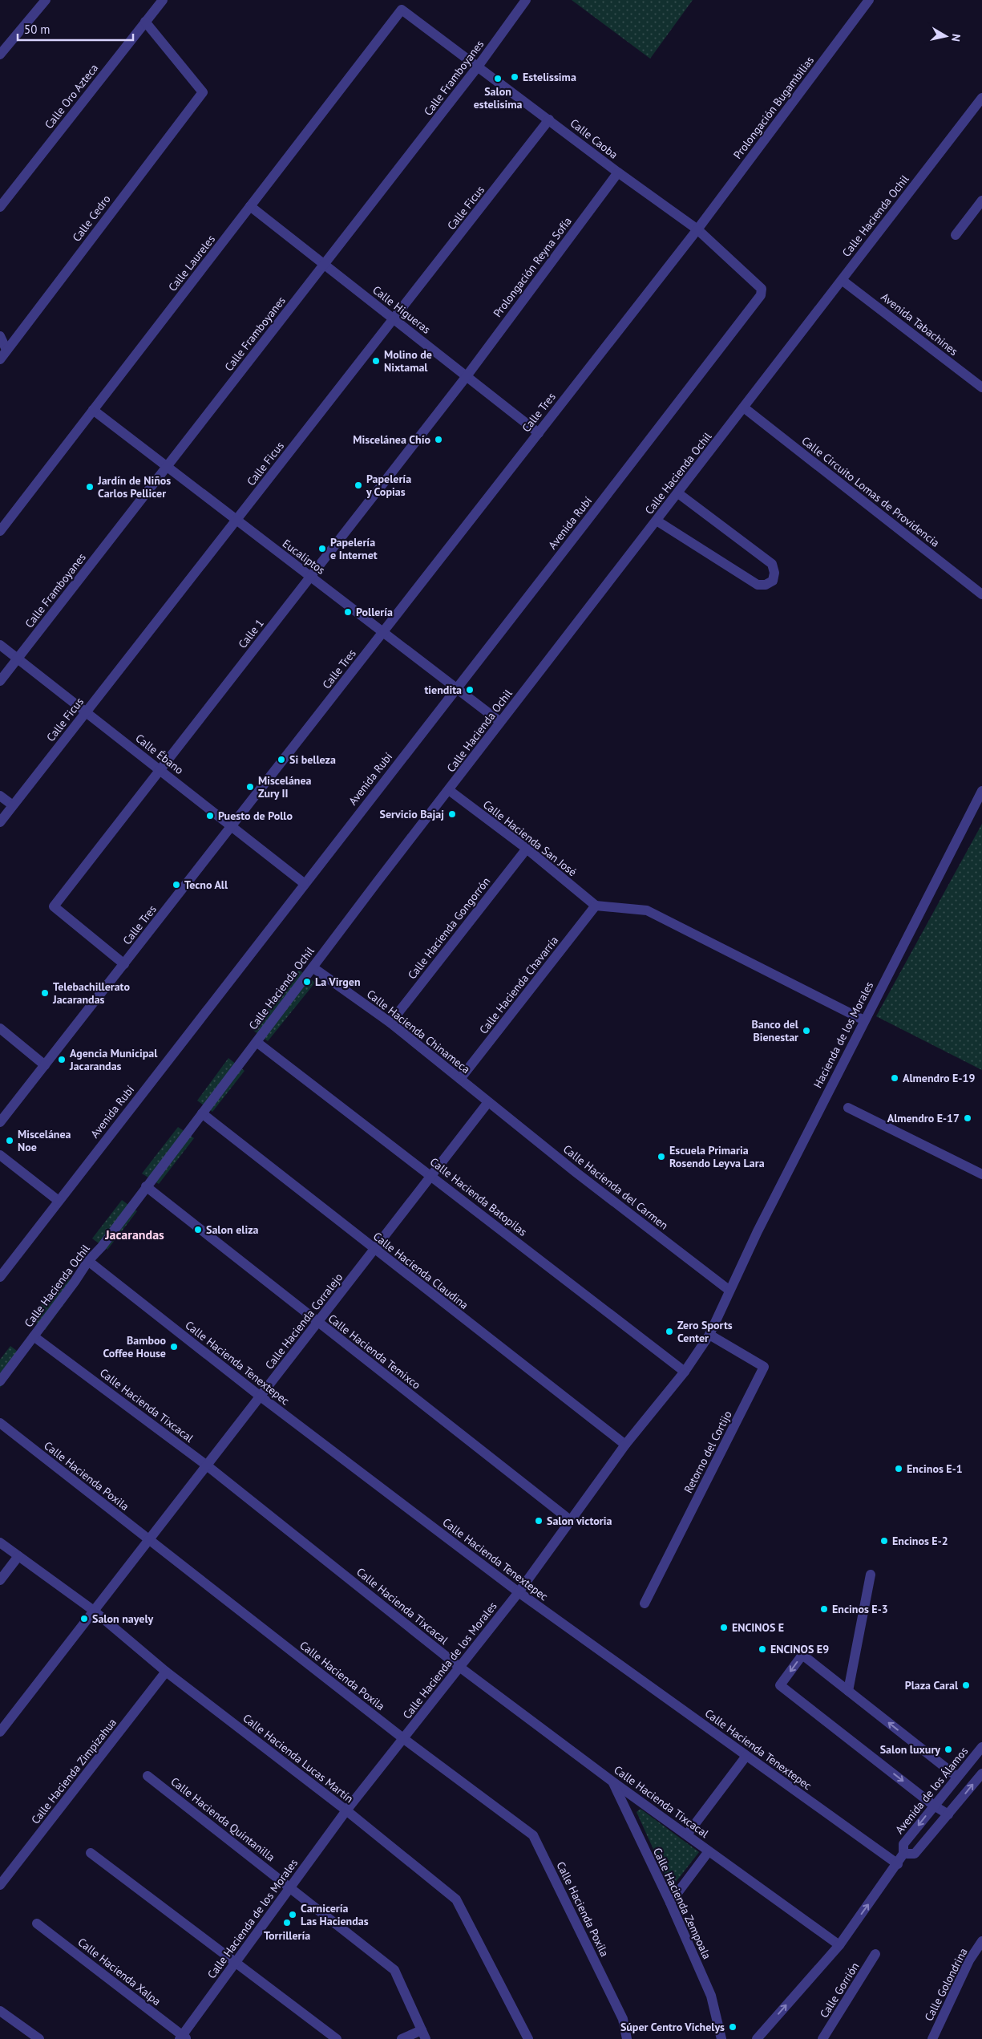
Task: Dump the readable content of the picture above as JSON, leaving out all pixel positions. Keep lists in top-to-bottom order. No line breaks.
{"streets":{"street":["Calle Framboyanes","Calle Oro Azteca","Prolongación Bugambilias","Calle Caoba","Calle Ficus","Calle Hacienda Ochil","Calle Cedro","Calle Laureles","Prolongación Reyna Sofía","Calle Higueras","Avenida Tabachines","Calle Tres","Calle Circuito Lomas de Providencia","Avenida Rubí","Eucaliptos","Calle 1","Calle Ébano","Calle Hacienda San José","Calle Hacienda Gongorrón","Calle Hacienda Chavarría","Calle Hacienda Chinameca","Hacienda de los Morales","Calle Hacienda del Carmen","Calle Hacienda Batopilas","Calle Hacienda Claudina","Calle Hacienda Corralejo","Calle Hacienda Temixco","Calle Hacienda Tenextepec","Calle Hacienda Tixcacal","Retorno del Cortijo","Calle Hacienda Poxila","Calle Hacienda de los Morales","Calle Hacienda Lucas Martín","Calle Hacienda Zimpizahua","Avenida de los Álamos","Calle Hacienda Quintanilla","Calle Hacienda Zempoala","Calle Hacienda Xalpa","Calle Golondrina","Calle Gorrión"]},"crossings":[["Calle Framboyanes","Calle Caoba"],["Calle Framboyanes","Calle Higueras"],["Calle Framboyanes","Eucaliptos"],["Calle Framboyanes","Calle Ébano"],["Calle Oro Azteca","Calle Cedro"],["Prolongación Bugambilias","Calle Caoba"],["Prolongación Bugambilias","Calle Tres"],["Calle Caoba","Calle Ficus"],["Calle Caoba","Calle Laureles"],["Calle Caoba","Prolongación Reyna Sofía"],["Calle Caoba","Calle Tres"],["Calle Caoba","Avenida Rubí"],["Calle Ficus","Calle Higueras"],["Calle Ficus","Eucaliptos"],["Calle Ficus","Calle Ébano"],["Calle Hacienda Ochil","Avenida Tabachines"],["Calle Hacienda Ochil","Calle Circuito Lomas de Providencia"],["Calle Hacienda Ochil","Eucaliptos"],["Calle Hacienda Ochil","Calle Hacienda San José"],["Calle Hacienda Ochil","Calle Hacienda Chinameca"],["Calle Hacienda Ochil","Calle Hacienda Batopilas"],["Calle Hacienda Ochil","Calle Hacienda Claudina"],["Calle Hacienda Ochil","Calle Hacienda Temixco"],["Calle Hacienda Ochil","Calle Hacienda Tenextepec"],["Calle Hacienda Ochil","Calle Hacienda Tixcacal"],["Calle Laureles","Calle Higueras"],["Calle Laureles","Eucaliptos"],["Prolongación Reyna Sofía","Calle Higueras"],["Prolongación Reyna Sofía","Calle 1"],["Calle Higueras","Calle Tres"],["Calle Higueras","Calle 1"],["Calle Tres","Eucaliptos"],["Calle Tres","Calle 1"],["Calle Tres","Calle Ébano"],["Avenida Rubí","Eucaliptos"],["Avenida Rubí","Calle Ébano"],["Eucaliptos","Calle 1"],["Calle 1","Calle Ébano"],["Calle Hacienda San José","Calle Hacienda Gongorrón"],["Calle Hacienda San José","Calle Hacienda Chavarría"],["Calle Hacienda Gongorrón","Calle Hacienda Chinameca"],["Calle Hacienda Chavarría","Calle Hacienda Chinameca"],["Calle Hacienda Chinameca","Calle Hacienda del Carmen"],["Calle Hacienda Chinameca","Calle Hacienda Corralejo"],["Hacienda de los Morales","Calle Hacienda del Carmen"],["Hacienda de los Morales","Calle Hacienda de los Morales"],["Calle Hacienda del Carmen","Calle Hacienda Corralejo"],["Calle Hacienda del Carmen","Calle Hacienda de los Morales"],["Calle Hacienda Batopilas","Calle Hacienda Corralejo"],["Calle Hacienda Batopilas","Calle Hacienda de los Morales"],["Calle Hacienda Claudina","Calle Hacienda Corralejo"],["Calle Hacienda Claudina","Calle Hacienda de los Morales"],["Calle Hacienda Corralejo","Calle Hacienda Temixco"],["Calle Hacienda Corralejo","Calle Hacienda Tenextepec"],["Calle Hacienda Corralejo","Calle Hacienda Tixcacal"],["Calle Hacienda Corralejo","Calle Hacienda Poxila"],["Calle Hacienda Corralejo","Calle Hacienda Lucas Martín"],["Calle Hacienda Temixco","Calle Hacienda de los Morales"],["Calle Hacienda Tenextepec","Calle Hacienda de los Morales"],["Calle Hacienda Tenextepec","Avenida de los Álamos"],["Calle Hacienda Tixcacal","Calle Hacienda de los Morales"],["Calle Hacienda Tixcacal","Avenida de los Álamos"],["Calle Hacienda Tixcacal","Calle Hacienda Zempoala"],["Retorno del Cortijo","Calle Hacienda de los Morales"],["Calle Hacienda Poxila","Calle Hacienda de los Morales"],["Calle Hacienda de los Morales","Calle Hacienda Lucas Martín"],["Calle Hacienda de los Morales","Calle Hacienda Quintanilla"],["Calle Hacienda de los Morales","Calle Hacienda Xalpa"],["Calle Hacienda Lucas Martín","Calle Hacienda Zimpizahua"]],"districts":["Jacarandas"],"places":["Estelissima","Salon estelisima","Molino de Nixtamal","Miscelánea Chío","Papelería y Copias","Jardín de Niños Carlos Pellicer","Papelería e Internet","Pollería","tiendita","Si belleza","Miscelánea Zury II","Servicio Bajaj","Puesto de Pollo","Tecno All","La Virgen","Telebachillerato Jacarandas","Banco del Bienestar","Agencia Municipal Jacarandas","Almendro E-19","Almendro E-17","Miscelánea Noe","Escuela Primaria Rosendo Leyva Lara","Salon eliza","Zero Sports Center","Bamboo Coffee House","Encinos E-1","Salon victoria","Encinos E-2","Encinos E-3","Salon nayely","ENCINOS E","ENCINOS E9","Plaza Caral","Salon luxury","Carnicería Las Haciendas","Torrillería","Súper Centro Vichelys"],"scale_bar":"50 m","north":"right"}
